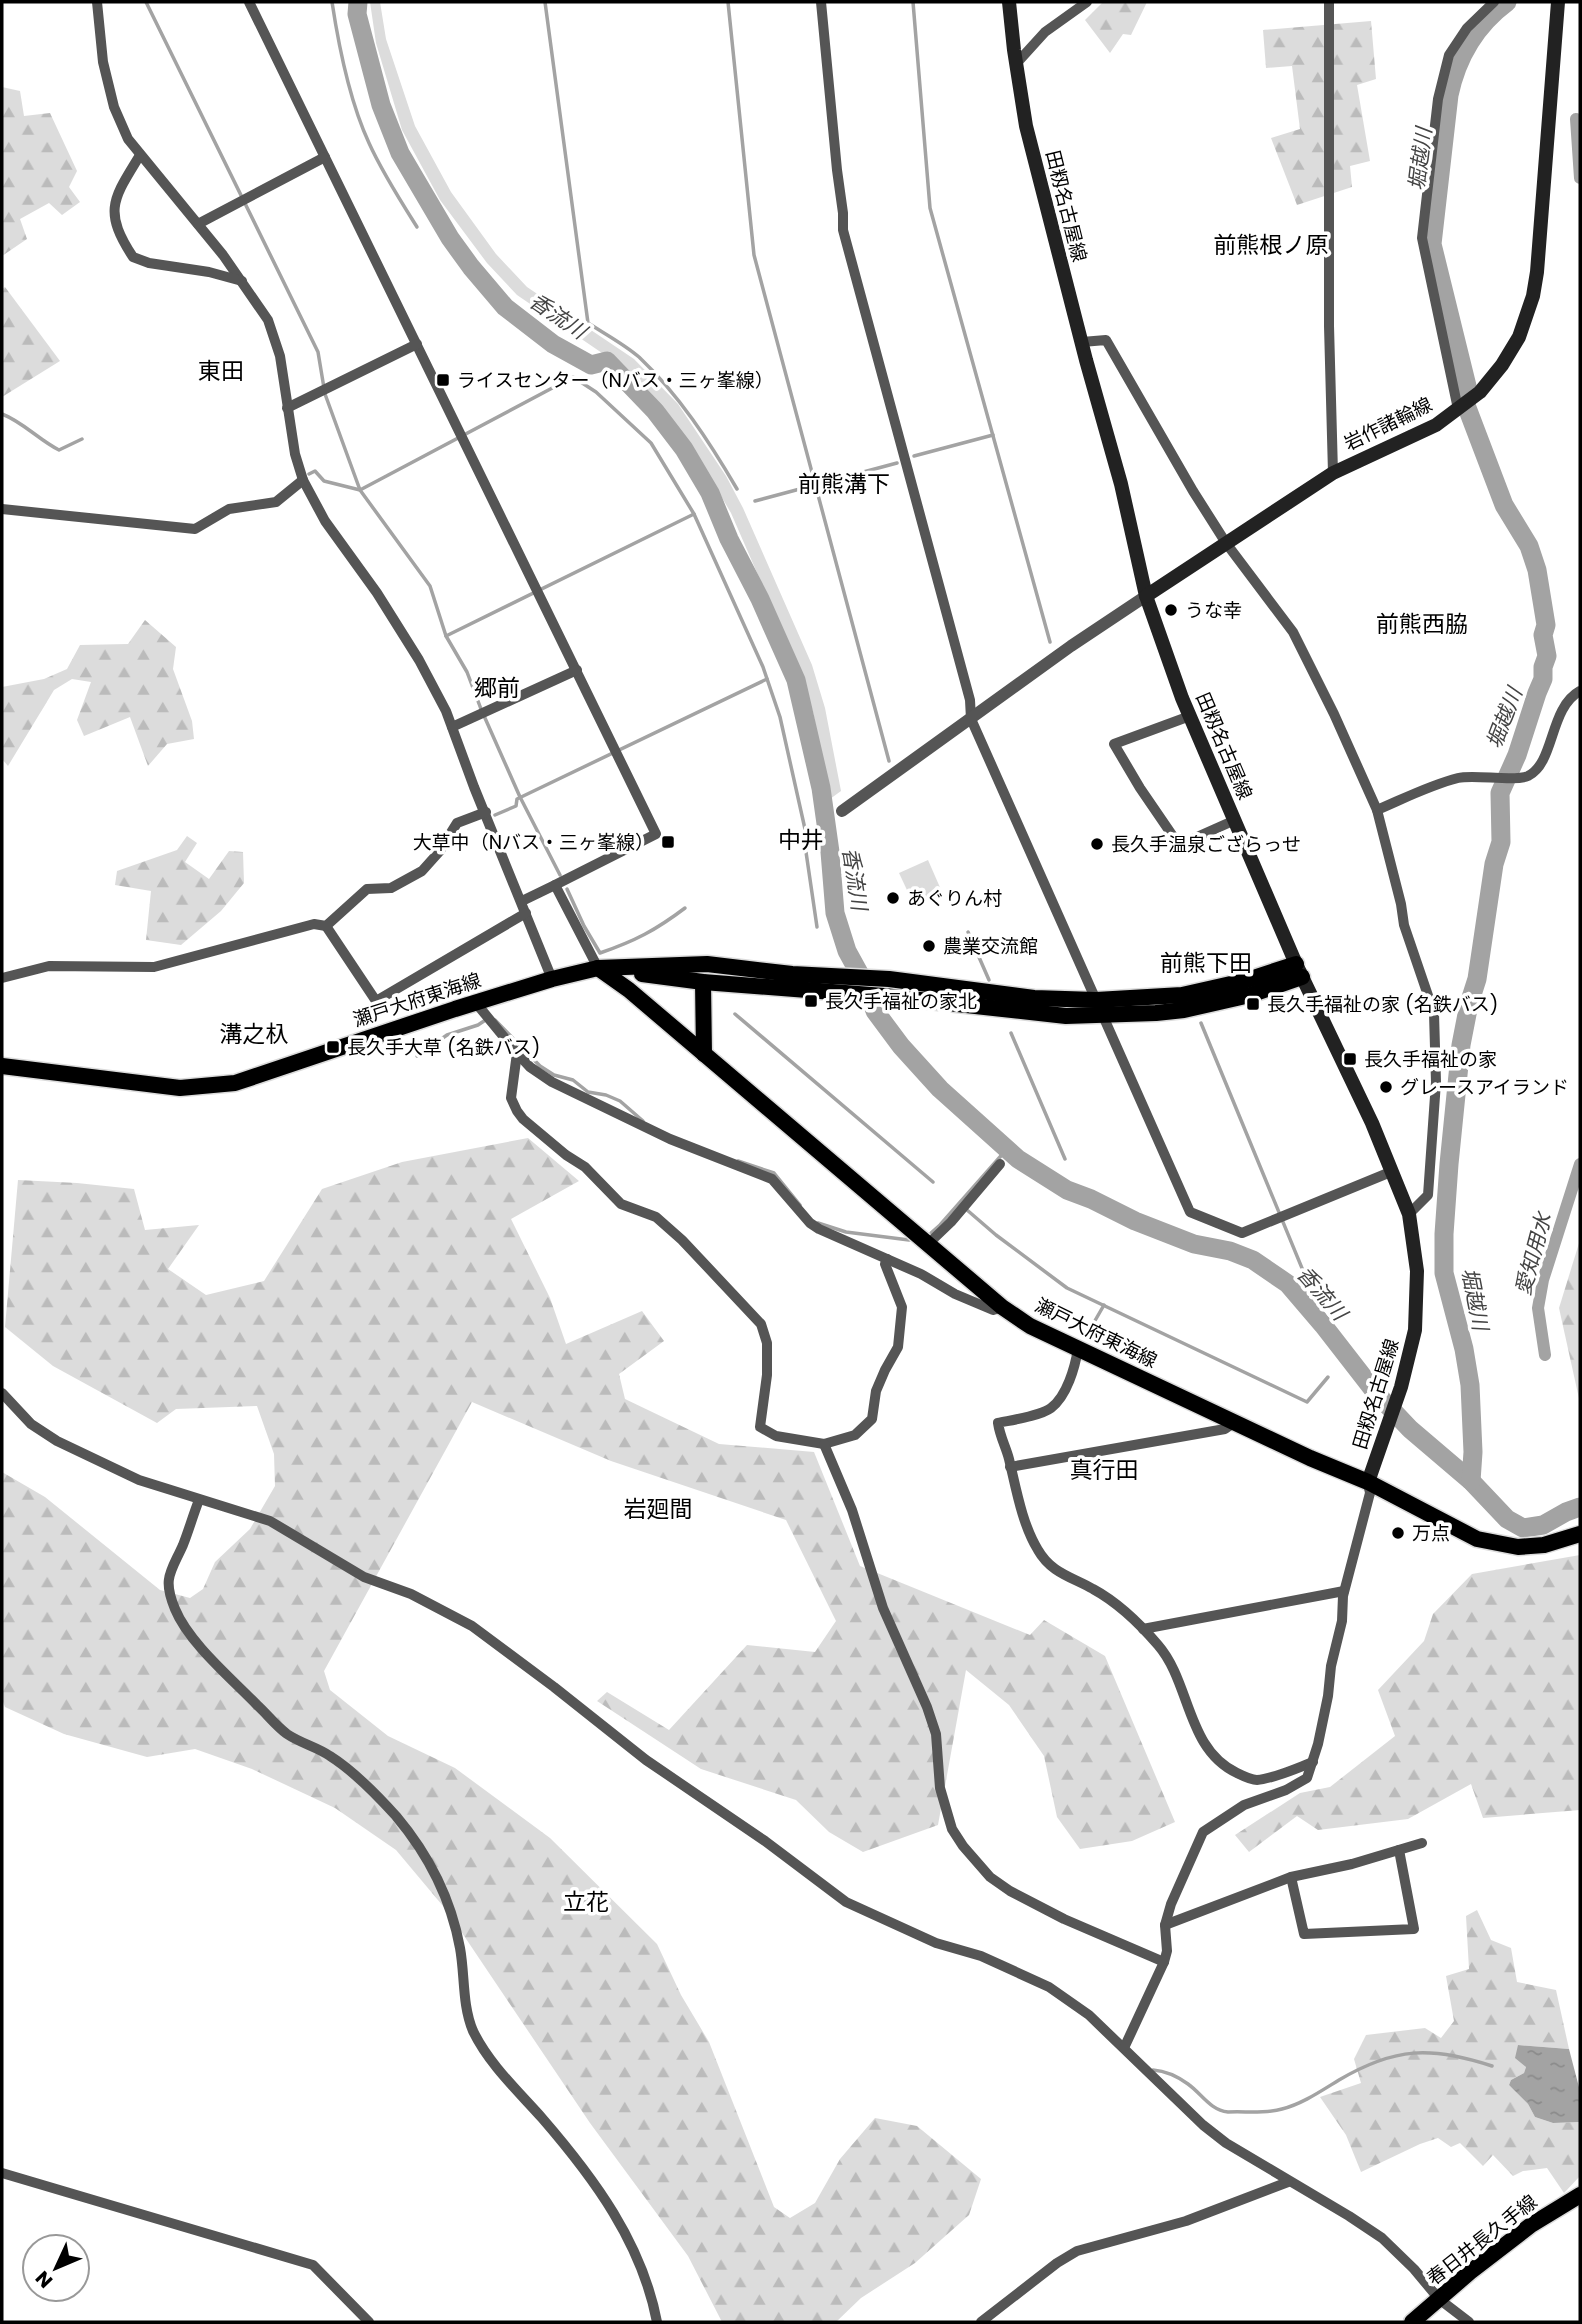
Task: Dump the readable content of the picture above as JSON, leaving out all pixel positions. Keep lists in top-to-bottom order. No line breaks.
{"streets":{"main road":["田籾名古屋線","岩作諸輪線","瀬戸大府東海線","春日井長久手線"]},"crossings":[["田籾名古屋線","岩作諸輪線"],["田籾名古屋線","瀬戸大府東海線"]],"districts":["前熊根ノ原","東田","前熊溝下","前熊西脇","郷前","中井","前熊下田","溝之杁","真行田","岩廻間","立花"],"water":["堀越川","香流川","愛知用水"],"places":{"transit":["ライスセンター（Nバス・三ヶ峯線）","大草中（Nバス・三ヶ峯線）","長久手福祉の家北","長久手福祉の家 (名鉄バス)","長久手大草 (名鉄バス)","長久手福祉の家"],"other":["うな幸","長久手温泉ござらっせ","あぐりん村","農業交流館","グレースアイランド","万点"]},"north":"bottom left"}
